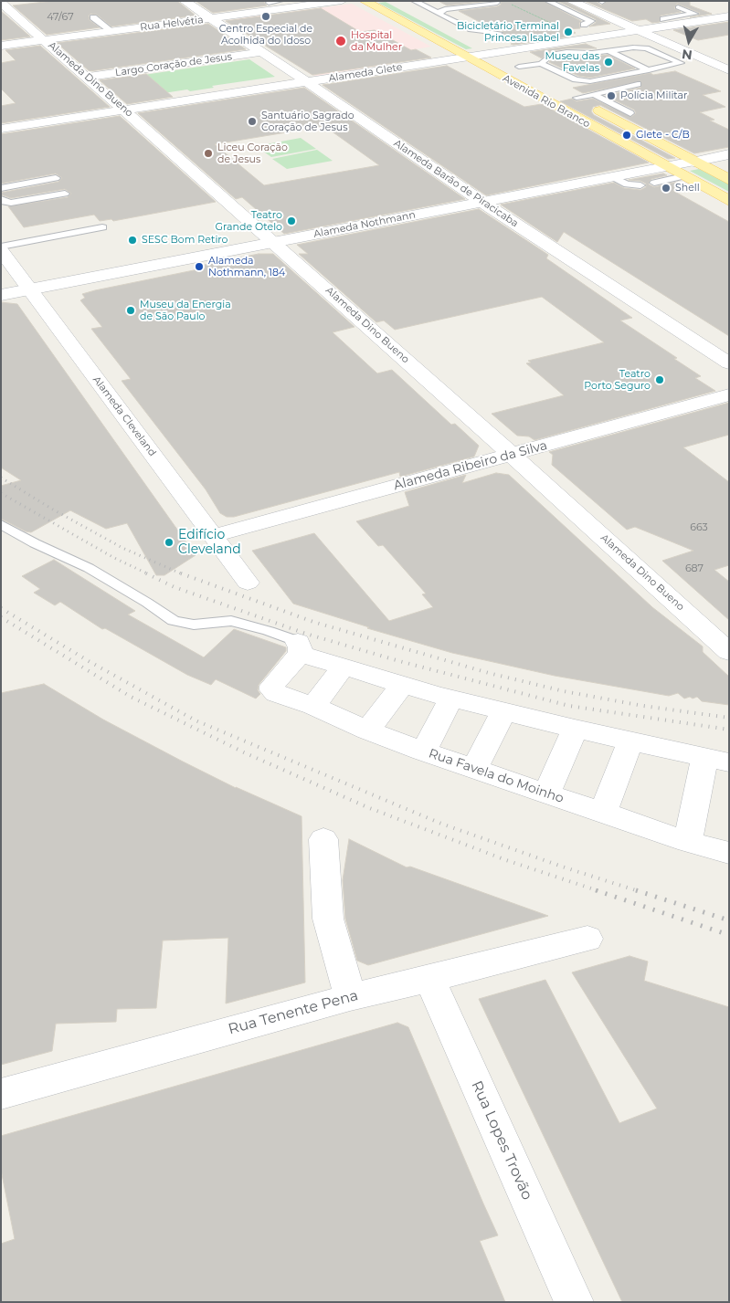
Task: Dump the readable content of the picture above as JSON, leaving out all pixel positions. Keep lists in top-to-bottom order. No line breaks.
{"streets":{"main road":["Avenida Rio Branco"],"street":["Rua Helvétia","Largo Coração de Jesus","Alameda Glete","Alameda Dino Bueno","Alameda Barão de Piracicaba","Alameda Nothmann","Alameda Cleveland","Alameda Ribeiro da Silva","Rua Favela do Moinho","Rua Tenente Pena","Rua Lopes Trovão"]},"crossings":[["Rua Helvétia","Alameda Dino Bueno"],["Rua Helvétia","Alameda Barão de Piracicaba"],["Largo Coração de Jesus","Alameda Dino Bueno"],["Largo Coração de Jesus","Alameda Barão de Piracicaba"],["Alameda Glete","Alameda Dino Bueno"],["Alameda Glete","Avenida Rio Branco"],["Alameda Glete","Alameda Barão de Piracicaba"],["Alameda Dino Bueno","Alameda Nothmann"],["Alameda Dino Bueno","Alameda Ribeiro da Silva"],["Avenida Rio Branco","Alameda Nothmann"],["Alameda Barão de Piracicaba","Alameda Nothmann"],["Alameda Nothmann","Alameda Cleveland"],["Alameda Cleveland","Alameda Ribeiro da Silva"],["Rua Tenente Pena","Rua Lopes Trovão"]],"places":["Centro Especial de Acolhida do Idoso","Bicicletário Terminal Princesa Isabel","Hospital da Mulher","Museu das Favelas","Polícia Militar","Santuário Sagrado Coração de Jesus","Glete - C/B","Liceu Coração de Jesus","Shell","Teatro Grande Otelo","SESC Bom Retiro","Alameda Nothmann, 184","Museu da Energia de São Paulo","Teatro Porto Seguro","Edifício Cleveland"],"house_numbers":["47/67","663","687"],"north":"bottom"}
